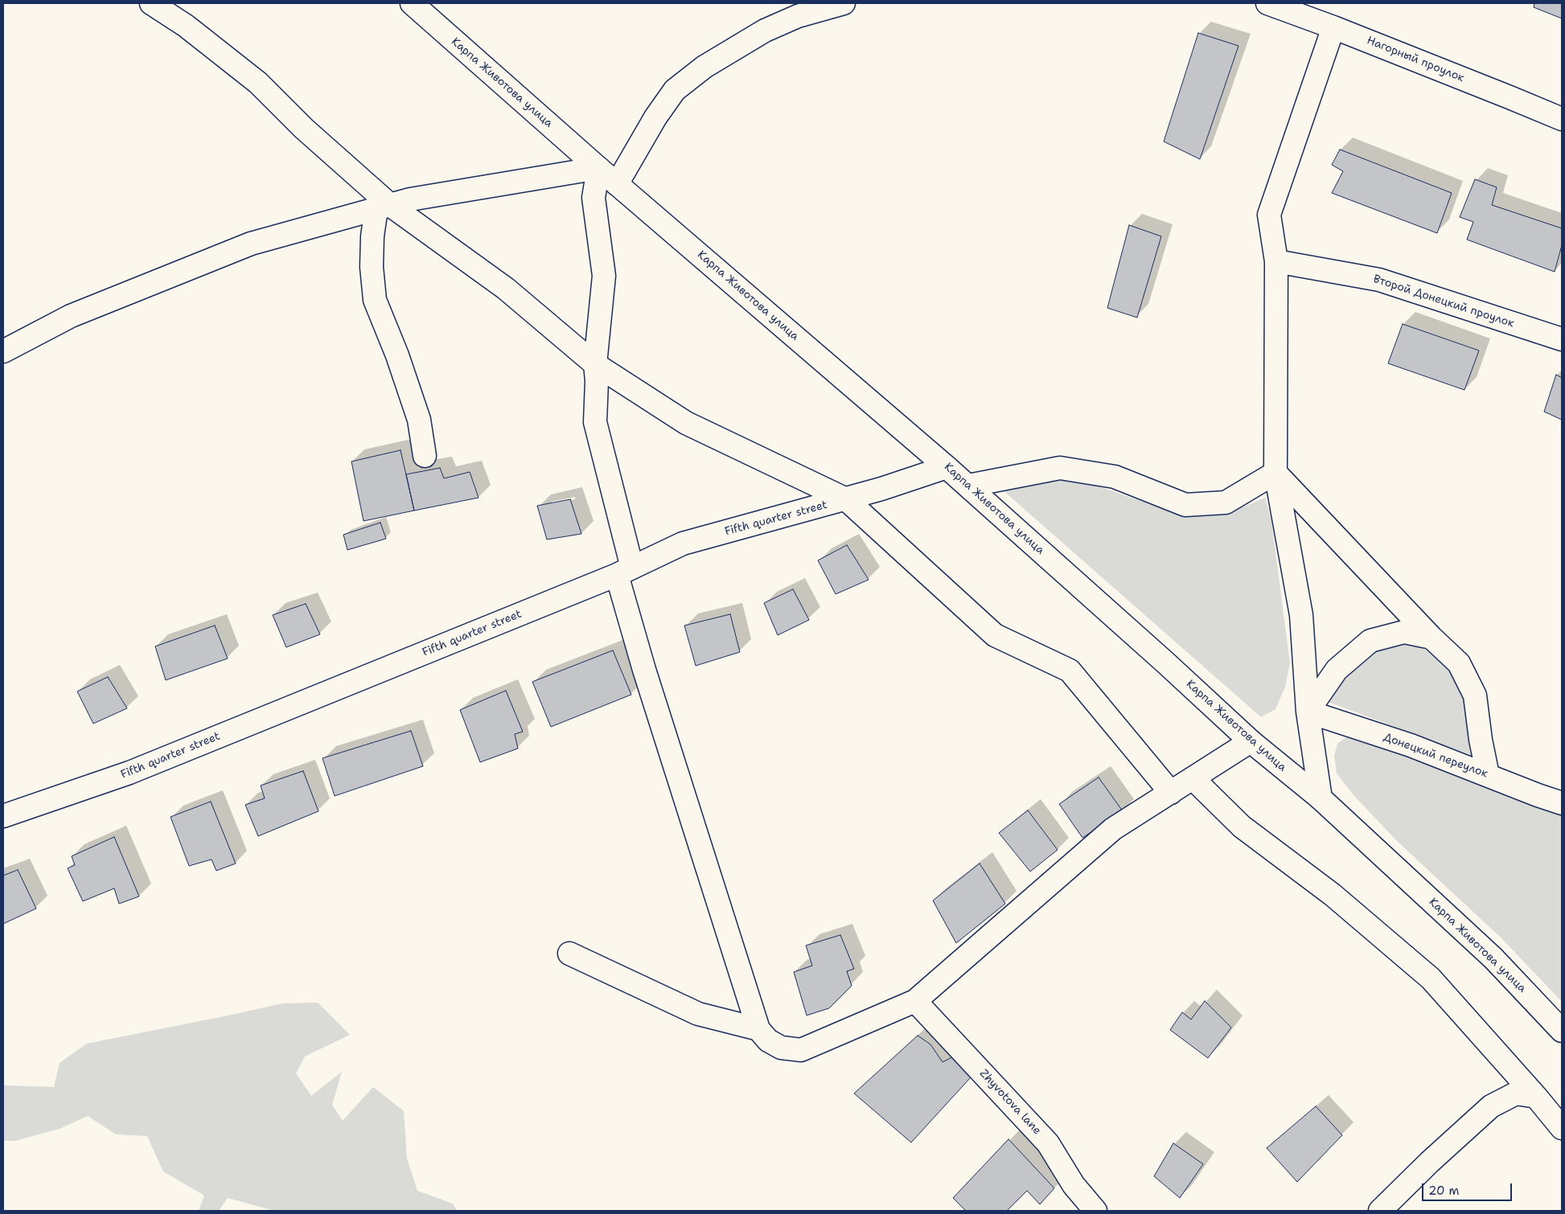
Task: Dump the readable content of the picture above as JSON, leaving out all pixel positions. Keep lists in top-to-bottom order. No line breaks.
{"streets":{"street":["Нагорный проулок","Карпа Животова улица","Второй Донецкий проулок","Fifth quarter street","Донецкий переулок","Zhyvotova lane"]},"crossings":[["Карпа Животова улица","Fifth quarter street"]],"scale_bar":"20 m"}
